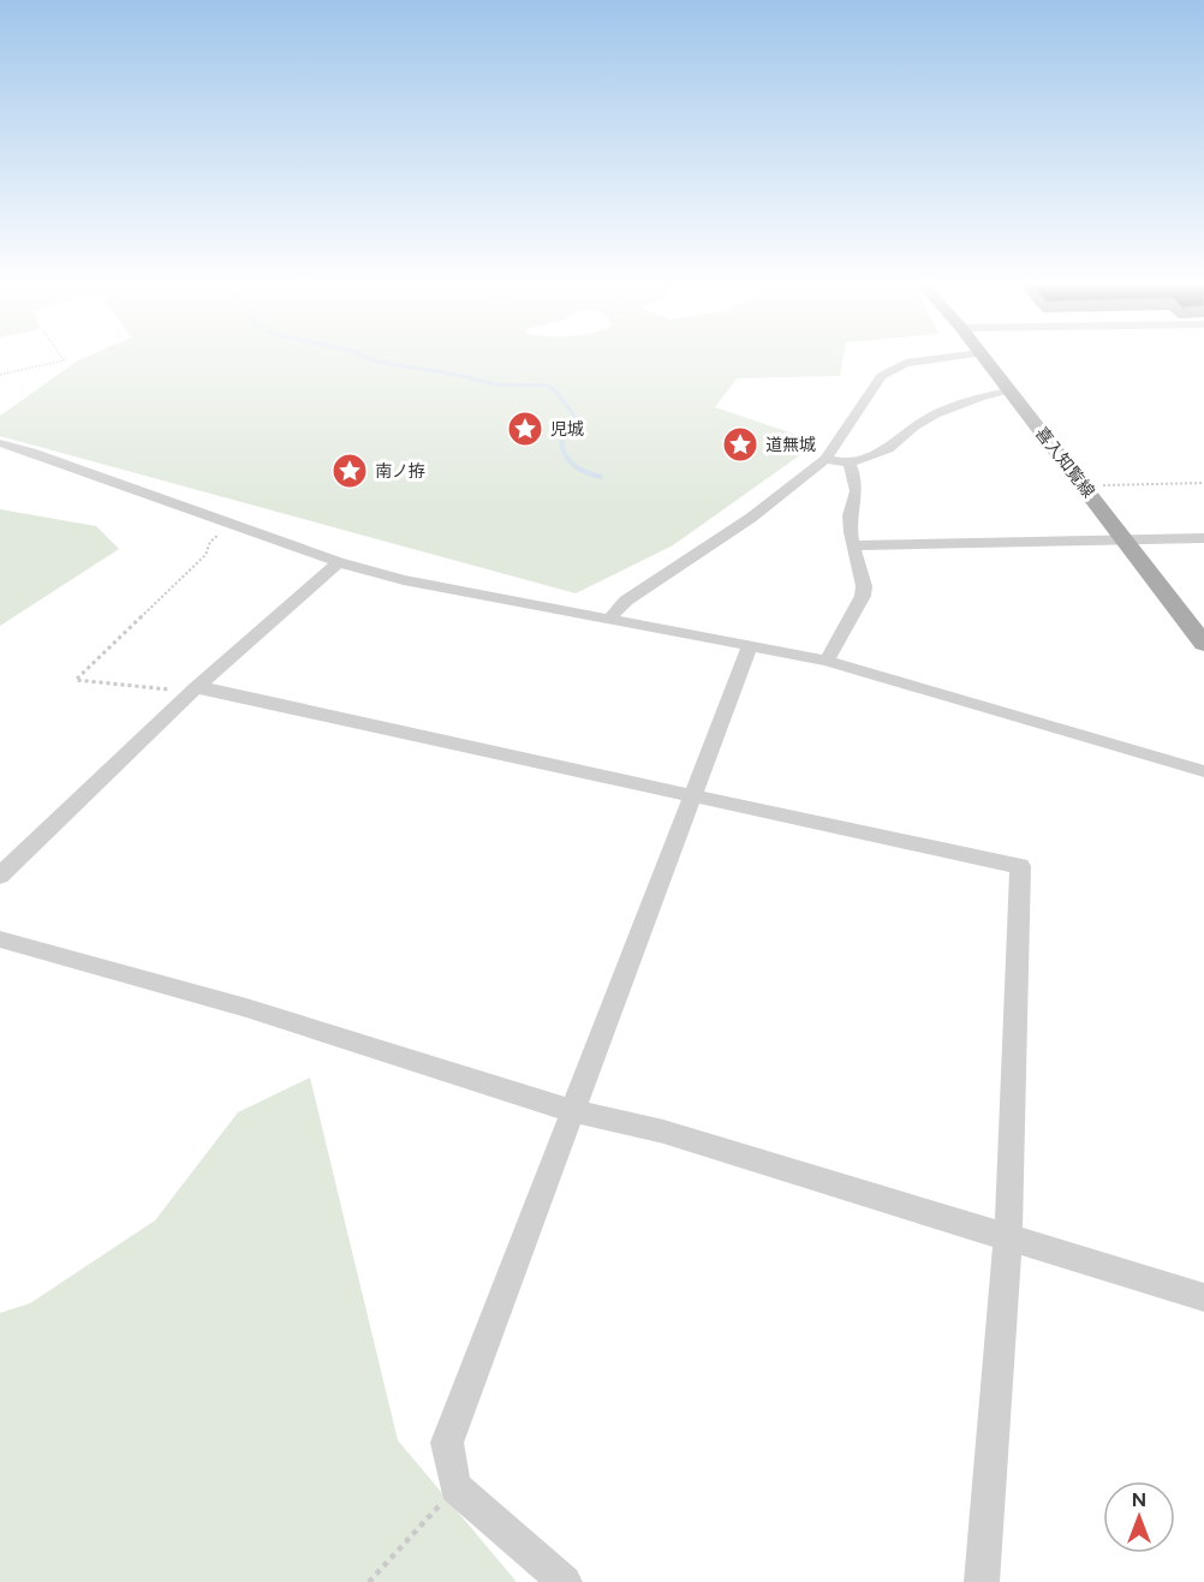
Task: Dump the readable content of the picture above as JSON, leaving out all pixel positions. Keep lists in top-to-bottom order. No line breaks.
{"streets":{"main road":["喜入知覧線"]},"places":{"place":["児城","道無城","南ノ拵"]},"north":"top"}
